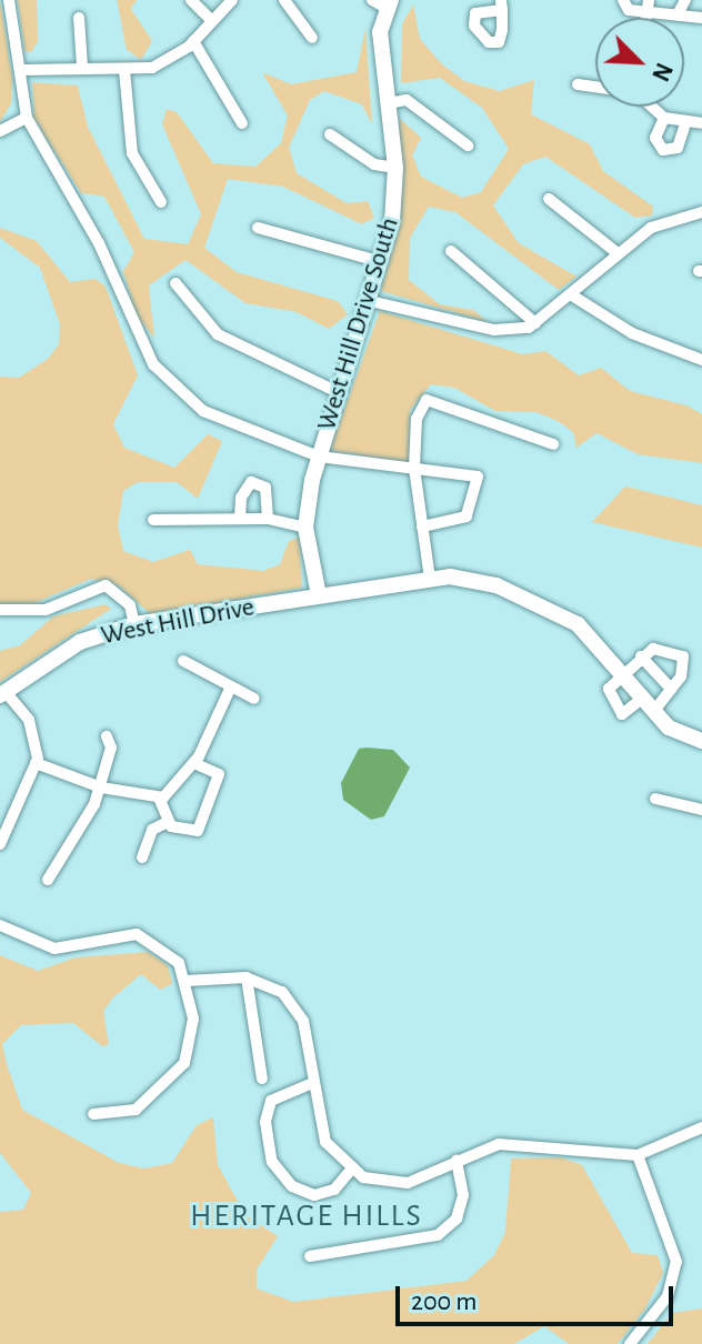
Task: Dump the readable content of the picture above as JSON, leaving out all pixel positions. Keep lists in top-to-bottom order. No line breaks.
{"streets":{"street":["West Hill Drive South","West Hill Drive"]},"crossings":[["West Hill Drive South","West Hill Drive"]],"districts":["HERITAGE HILLS"],"scale_bar":"200 m","north":"bottom right"}
